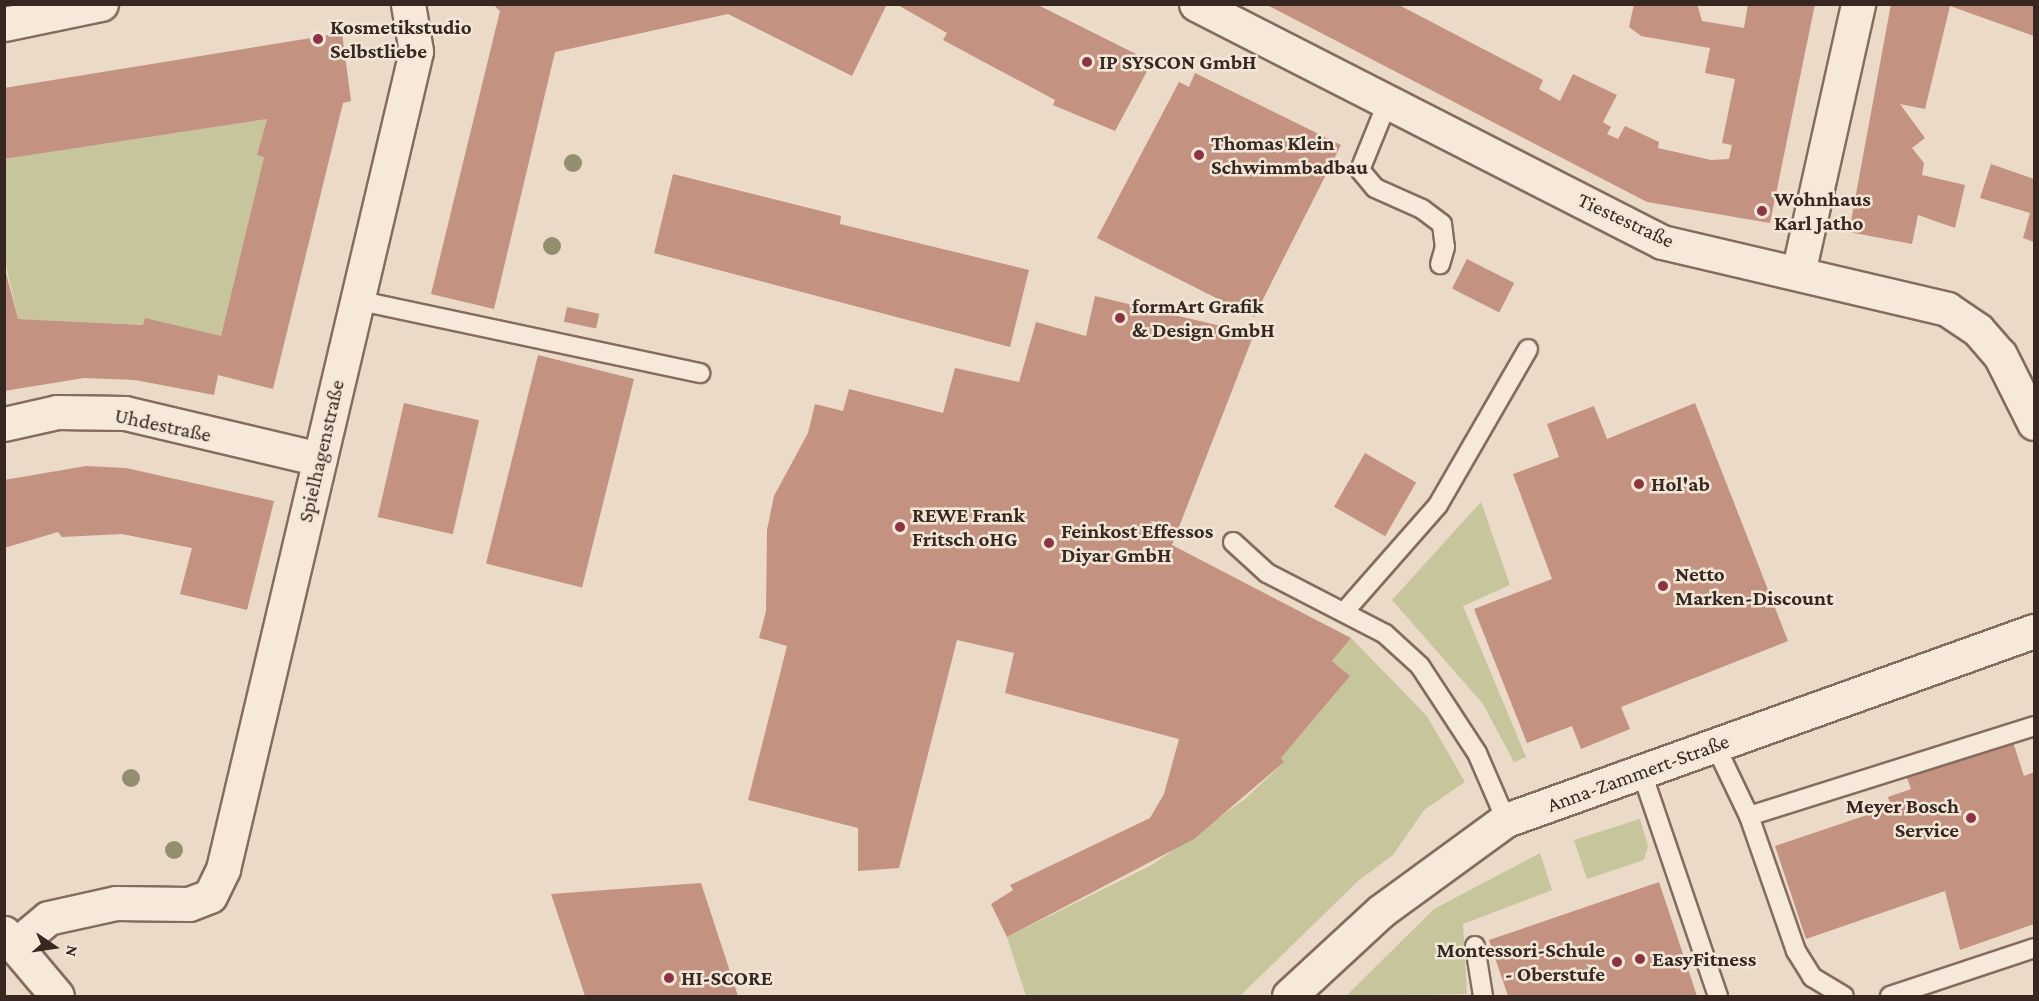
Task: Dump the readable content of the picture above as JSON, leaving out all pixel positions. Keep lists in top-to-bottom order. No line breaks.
{"streets":{"street":["Tiestestraße","Uhdestraße","Spielhagenstraße","Anna-Zammert-Straße"]},"crossings":[["Uhdestraße","Spielhagenstraße"]],"places":["Kosmetikstudio Selbstliebe","IP SYSCON GmbH","Thomas Klein Schwimmbadbau","Wohnhaus Karl Jatho","formArt Grafik & Design GmbH","Hol'ab","REWE Frank Fritsch oHG","Feinkost Effessos Diyar GmbH","Netto Marken-Discount","Meyer Bosch Service","EasyFitness","Montessori-Schule - Oberstufe","HI-SCORE"],"north":"right"}
